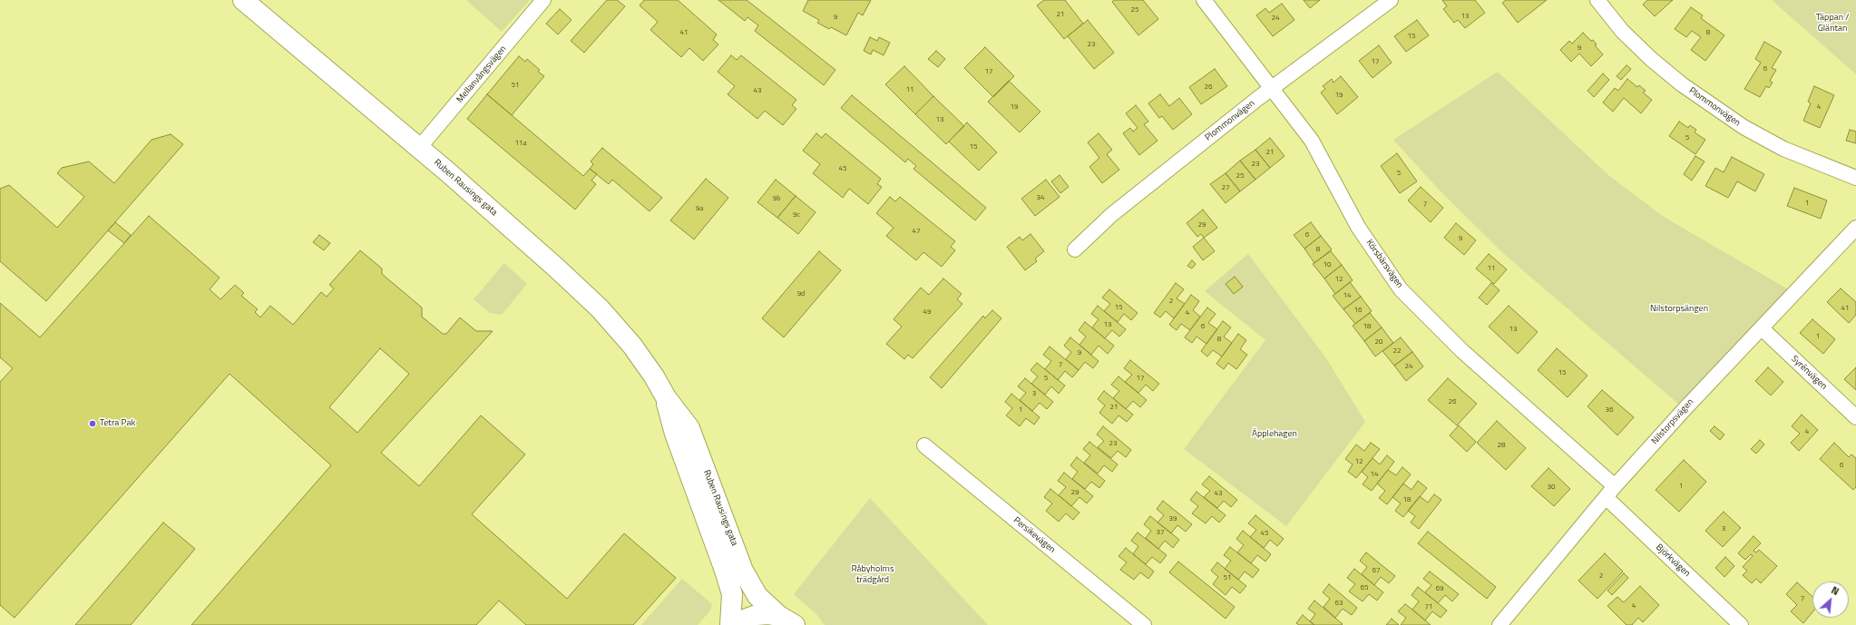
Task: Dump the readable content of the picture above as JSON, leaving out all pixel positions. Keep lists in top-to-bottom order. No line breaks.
{"streets":{"main road":["Ruben Rausings gata"],"street":["Mellanvångsvägen","Plommonvägen","Körsbärsvägen","Syrénvägen","Nilstorpsvägen","Persikevägen","Björkvägen"]},"crossings":[["Mellanvångsvägen","Ruben Rausings gata"],["Plommonvägen","Körsbärsvägen"],["Körsbärsvägen","Nilstorpsvägen"],["Syrénvägen","Nilstorpsvägen"],["Nilstorpsvägen","Björkvägen"]],"parks":["Täppan / Gläntan","Nilstorpsängen","Äpplehagen","Råbyholms trädgård"],"places":["Tetra Pak"],"house_numbers":["25","21","13","9","24","41","8","15","23","9","17","6","17","51","26","11","43","19","19","4","13","5","11a","15","21","23","45","5","25","27","34","9b","1","7","9a","9c","29","47","6","9","8","10","11","12","9d","14","2","15","41","16","49","4","13","6","18","13","1","8","20","22","9","7","24","15","5","17","3","26","21","1","36","4","23","28","12","6","14","1","30","29","43","18","39","3","37","45","67","2","51","65","69","7","63","4","71"],"north":"top right"}
